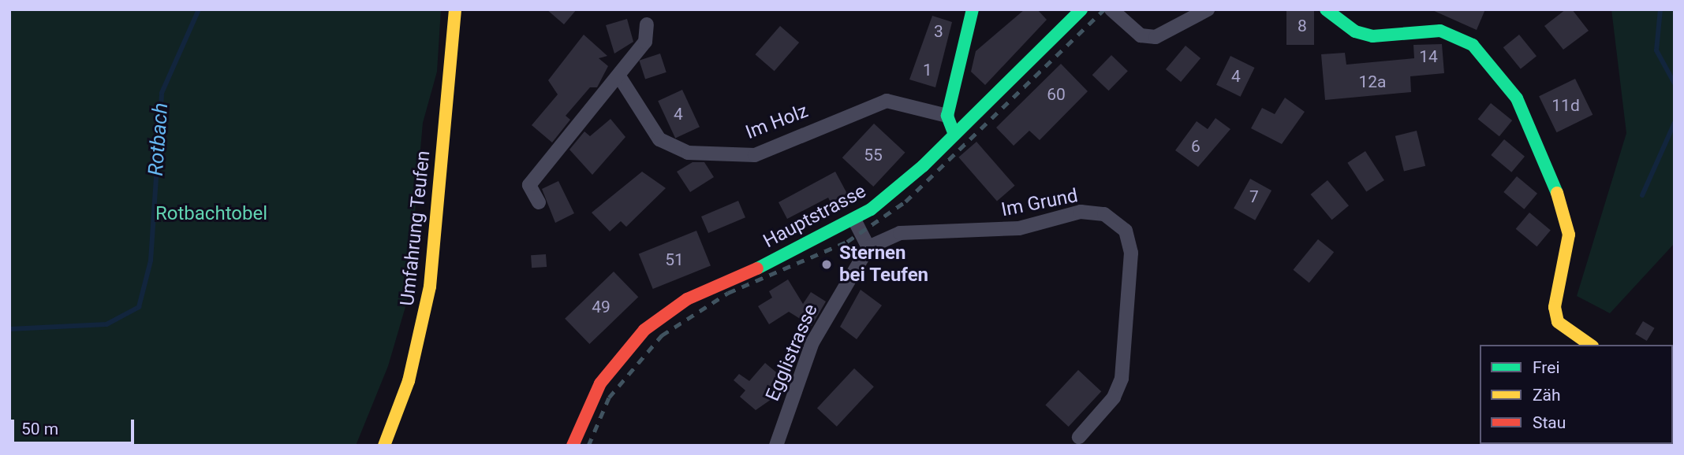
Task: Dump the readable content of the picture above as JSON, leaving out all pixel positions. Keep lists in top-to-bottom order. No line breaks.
{"streets":{"street":["Im Holz","Im Grund","Hauptstrasse","Umfahrung Teufen","Egglistrasse"]},"crossings":[["Im Grund","Egglistrasse"]],"water":["Rotbach"],"parks":["Rotbachtobel"],"places":["Sternen bei Teufen"],"house_numbers":["8","3","14","1","4","12a","60","11d","4","6","55","7","51","49"],"legend":["Frei","Zäh","Stau"],"scale_bar":"50 m"}
